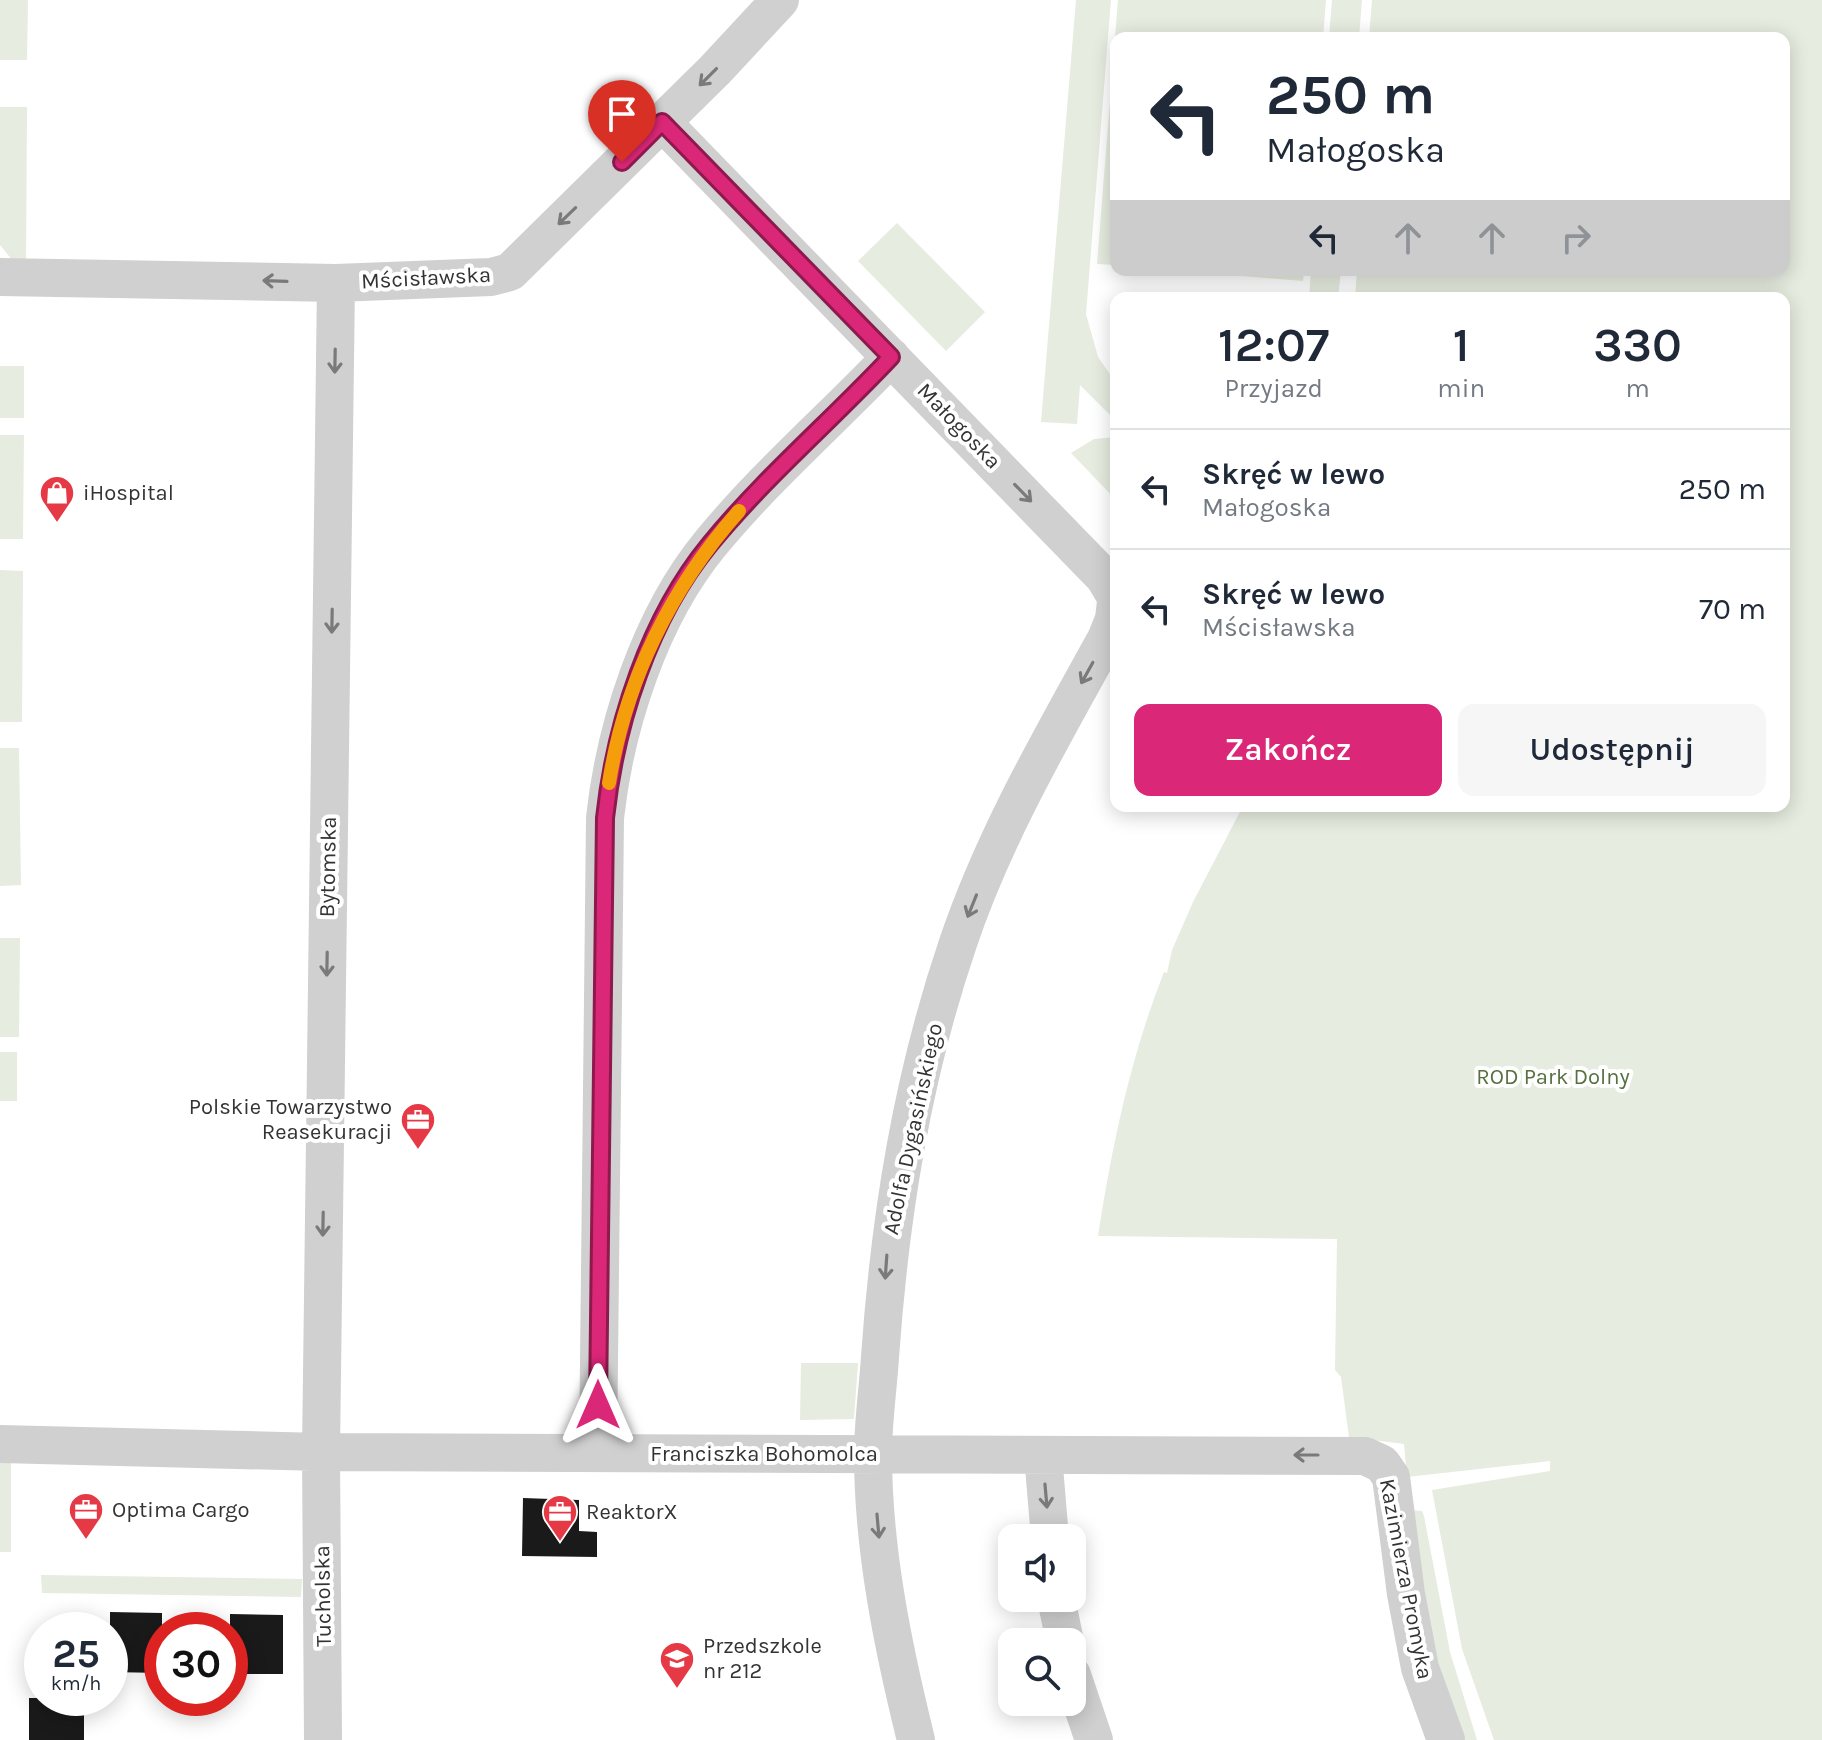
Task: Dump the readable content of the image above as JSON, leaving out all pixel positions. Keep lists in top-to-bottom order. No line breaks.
{"streets":{"street":["Mścisławska","Małogoska","Bytomska","Adolfa Dygasińskiego","Franciszka Bohomolca","Kazimierza Promyka","Tucholska"]},"crossings":[["Mścisławska","Małogoska"],["Mścisławska","Bytomska"],["Bytomska","Franciszka Bohomolca"],["Bytomska","Tucholska"],["Adolfa Dygasińskiego","Franciszka Bohomolca"],["Franciszka Bohomolca","Kazimierza Promyka"],["Franciszka Bohomolca","Tucholska"]],"one_way":["Mścisławska","Małogoska"],"parks":["ROD Park Dolny"],"places":{"shop":["iHospital"],"office":["Polskie Towarzystwo Reasekuracji","Optima Cargo","ReaktorX"],"school or university":["Przedszkole nr 212"]},"page":{"turn":["250 m","Małogoska"],"eta":["12:07","Przyjazd","1","min","330","m"],"list":[{"name":"Skręć w lewo","note":"Małogoska","value":"250 m"},{"name":"Skręć w lewo","note":"Mścisławska","value":"70 m"}],"buttons":["Zakończ","Udostępnij"],"speed":"25 km/h","limit":"30"}}
